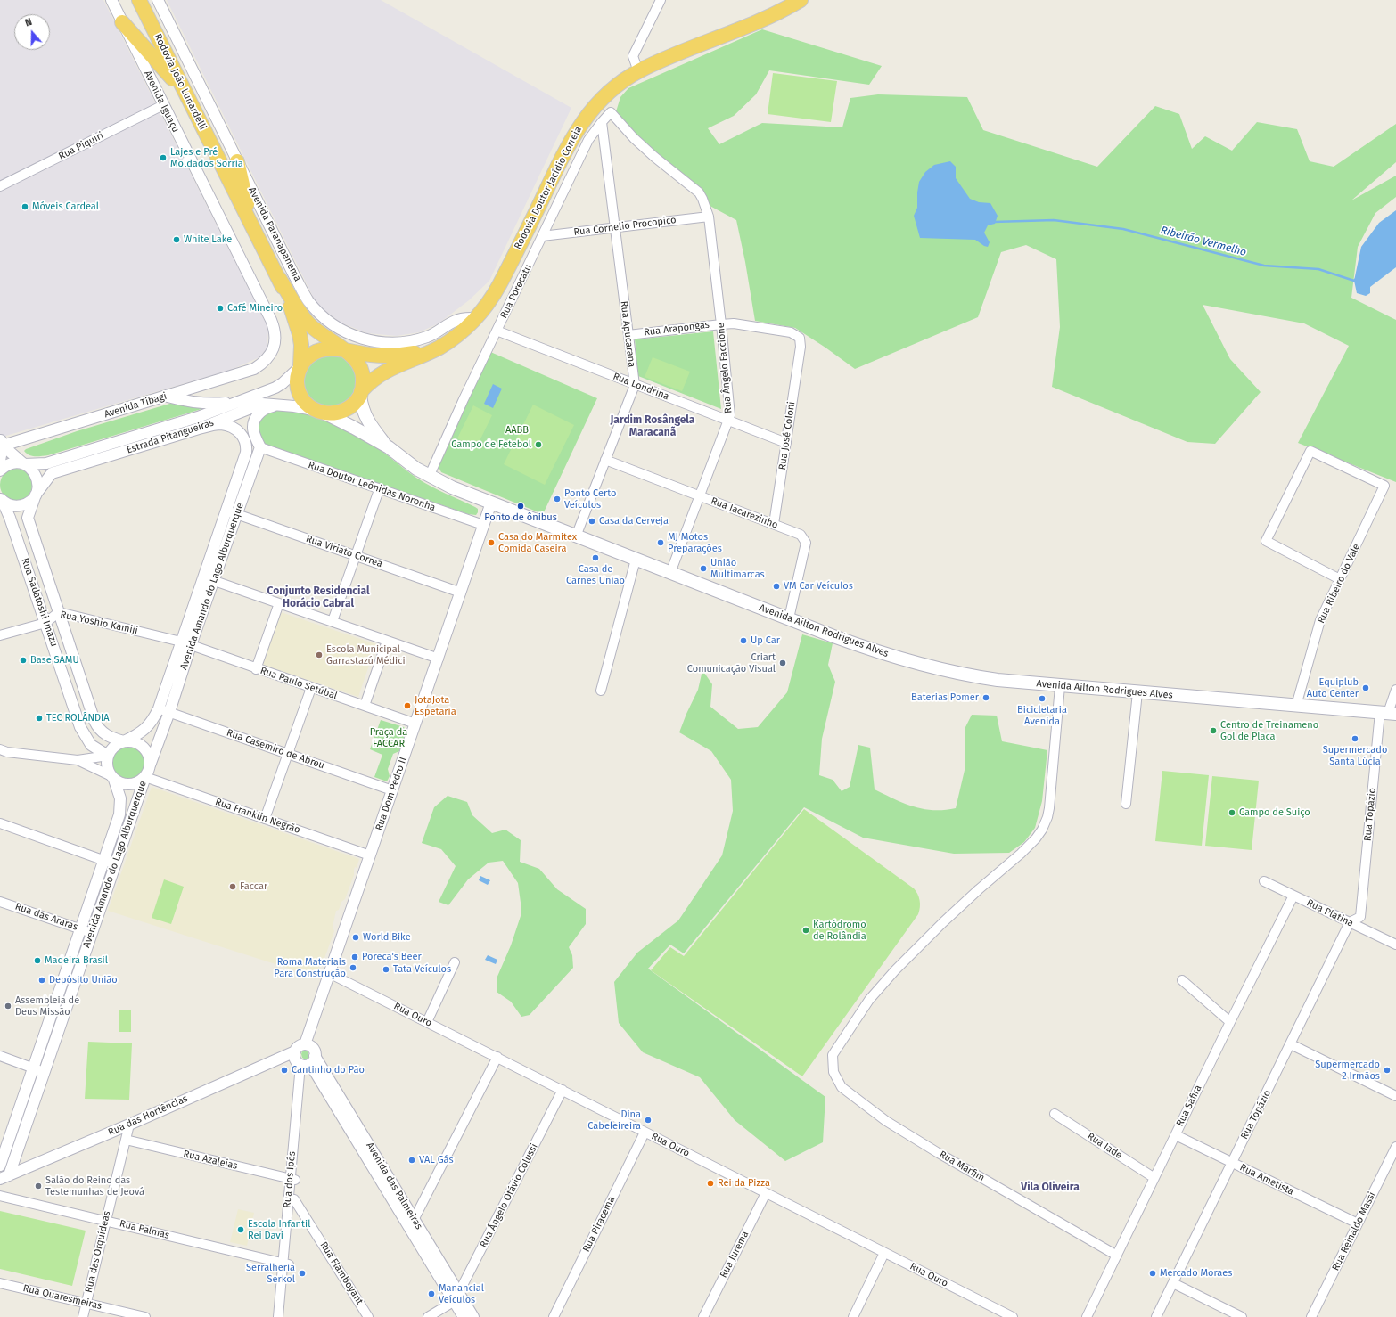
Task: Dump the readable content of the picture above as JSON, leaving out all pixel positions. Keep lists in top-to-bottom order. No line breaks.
{"streets":{"highway":["Rodovia João Lunardelli","Rodovia Doutor Jacídio Correia"],"main road":["Avenida Ailton Rodrigues Alves"],"street":["Avenida Iguaçu","Rua Piquiri","Rua Cornelio Procopico","Avenida Paranapanema","Rua Porecatu","Rua Arapongas","Rua Apucarana","Rua Ângelo Faccione","Rua Londrina","Avenida Tibagi","Rua José Coloni","Estrada Pitangueiras","Rua Doutor Leônidas Noronha","Rua Jacarezinho","Rua Viriato Correa","Rua Ribeiro do Vale","Avenida Amando do Lago Alburquerque","Rua Sadatoshi Imazu","Rua Yoshio Kamiji","Rua Paulo Setúbal","Rua Casemiro de Abreu","Rua Dom Pedro II","Rua Topázio","Rua Franklin Negrão","Rua Platina","Rua das Araras","Rua Ouro","Rua Safira","Rua das Hortências","Rua Jade","Rua Azaleias","Rua Marfim","Rua dos Ipês","Rua Ametista","Avenida das Palmeiras","Rua Ângelo Otávio Colussi","Rua Piracema","Rua Palmas","Rua Reinaldo Massi","Rua das Orquídeas","Rua Jurema","Rua Flamboyant","Rua Quaresmeiras"]},"crossings":[["Rodovia João Lunardelli","Rodovia Doutor Jacídio Correia"],["Rodovia João Lunardelli","Estrada Pitangueiras"],["Avenida Iguaçu","Rua Piquiri"],["Avenida Iguaçu","Avenida Tibagi"],["Rodovia Doutor Jacídio Correia","Avenida Paranapanema"],["Rodovia Doutor Jacídio Correia","Estrada Pitangueiras"],["Rua Cornelio Procopico","Rua Porecatu"],["Rua Cornelio Procopico","Rua Apucarana"],["Rua Cornelio Procopico","Rua Ângelo Faccione"],["Rua Porecatu","Rua Apucarana"],["Rua Porecatu","Rua Ângelo Faccione"],["Rua Porecatu","Rua Londrina"],["Rua Porecatu","Avenida Ailton Rodrigues Alves"],["Rua Arapongas","Rua Apucarana"],["Rua Arapongas","Rua Ângelo Faccione"],["Rua Arapongas","Rua José Coloni"],["Rua Apucarana","Rua Londrina"],["Rua Apucarana","Rua Jacarezinho"],["Rua Apucarana","Avenida Ailton Rodrigues Alves"],["Rua Ângelo Faccione","Rua Londrina"],["Rua Ângelo Faccione","Rua Jacarezinho"],["Rua Ângelo Faccione","Avenida Ailton Rodrigues Alves"],["Rua Londrina","Rua José Coloni"],["Rua José Coloni","Rua Jacarezinho"],["Estrada Pitangueiras","Avenida Amando do Lago Alburquerque"],["Estrada Pitangueiras","Rua Sadatoshi Imazu"],["Rua Doutor Leônidas Noronha","Avenida Amando do Lago Alburquerque"],["Rua Doutor Leônidas Noronha","Rua Dom Pedro II"],["Rua Jacarezinho","Avenida Ailton Rodrigues Alves"],["Rua Viriato Correa","Avenida Amando do Lago Alburquerque"],["Rua Viriato Correa","Rua Dom Pedro II"],["Rua Ribeiro do Vale","Avenida Ailton Rodrigues Alves"],["Avenida Amando do Lago Alburquerque","Rua Sadatoshi Imazu"],["Avenida Amando do Lago Alburquerque","Rua Yoshio Kamiji"],["Avenida Amando do Lago Alburquerque","Rua Paulo Setúbal"],["Avenida Amando do Lago Alburquerque","Rua Casemiro de Abreu"],["Avenida Amando do Lago Alburquerque","Rua Franklin Negrão"],["Avenida Amando do Lago Alburquerque","Rua das Araras"],["Avenida Amando do Lago Alburquerque","Rua das Hortências"],["Rua Sadatoshi Imazu","Rua Yoshio Kamiji"],["Rua Sadatoshi Imazu","Rua Franklin Negrão"],["Rua Yoshio Kamiji","Rua Paulo Setúbal"],["Avenida Ailton Rodrigues Alves","Rua Dom Pedro II"],["Avenida Ailton Rodrigues Alves","Rua Topázio"],["Avenida Ailton Rodrigues Alves","Rua Marfim"],["Rua Paulo Setúbal","Rua Dom Pedro II"],["Rua Casemiro de Abreu","Rua Dom Pedro II"],["Rua Dom Pedro II","Rua Franklin Negrão"],["Rua Dom Pedro II","Rua Ouro"],["Rua Dom Pedro II","Rua das Hortências"],["Rua Topázio","Rua Platina"],["Rua Topázio","Rua Ametista"],["Rua Platina","Rua Safira"],["Rua Ouro","Rua Ângelo Otávio Colussi"],["Rua Ouro","Rua Piracema"],["Rua Ouro","Rua Jurema"],["Rua Safira","Rua Jade"],["Rua Safira","Rua Marfim"],["Rua Safira","Rua Ametista"],["Rua das Hortências","Rua das Orquídeas"],["Rua Azaleias","Rua dos Ipês"],["Rua Azaleias","Rua das Orquídeas"],["Rua dos Ipês","Avenida das Palmeiras"],["Rua dos Ipês","Rua Palmas"],["Rua dos Ipês","Rua Flamboyant"],["Rua Ametista","Rua Reinaldo Massi"],["Avenida das Palmeiras","Rua Ângelo Otávio Colussi"],["Rua Palmas","Rua das Orquídeas"],["Rua das Orquídeas","Rua Quaresmeiras"]],"districts":["Jardim Rosângela Maracanã","Conjunto Residencial Horácio Cabral","Vila Oliveira"],"water":["Ribeirão Vermelho"],"parks":["AABB","Praça da FACCAR"],"places":["Lajes e Pré Moldados Sorria","Móveis Cardeal","White Lake","Café Mineiro","Campo de Fetebol","Ponto Certo Veículos","Ponto de ônibus","Casa da Cerveja","Casa do Marmitex Comida Caseira","MJ Motos Preparações","Casa de Carnes União","União Multimarcas","VM Car Veículos","Up Car","Escola Municipal Garrastazú Médici","Base SAMU","Criart Comunicação Visual","Equiplub Auto Center","Baterias Pomer","Bicicletaria Avenida","JotaJota Espetaria","TEC ROLÂNDIA","Centro de Treinameno Gol de Placa","Supermercado Santa Lúcia","Campo de Suiço","Faccar","Kartódromo de Rolândia","World Bike","Poreca's Beer","Madeira Brasil","Roma Materiais Para Construção","Tata Veículos","Depósito União","Assembleia de Deus Missão","Cantinho do Pão","Supermercado 2 Irmãos","Dina Cabeleireira","VAL Gás","Rei da Pizza","Salão do Reino das Testemunhas de Jeová","Escola Infantil Rei Davi","Serralheria Serkol","Mercado Moraes","Manancial Veículos"],"north":"top"}
